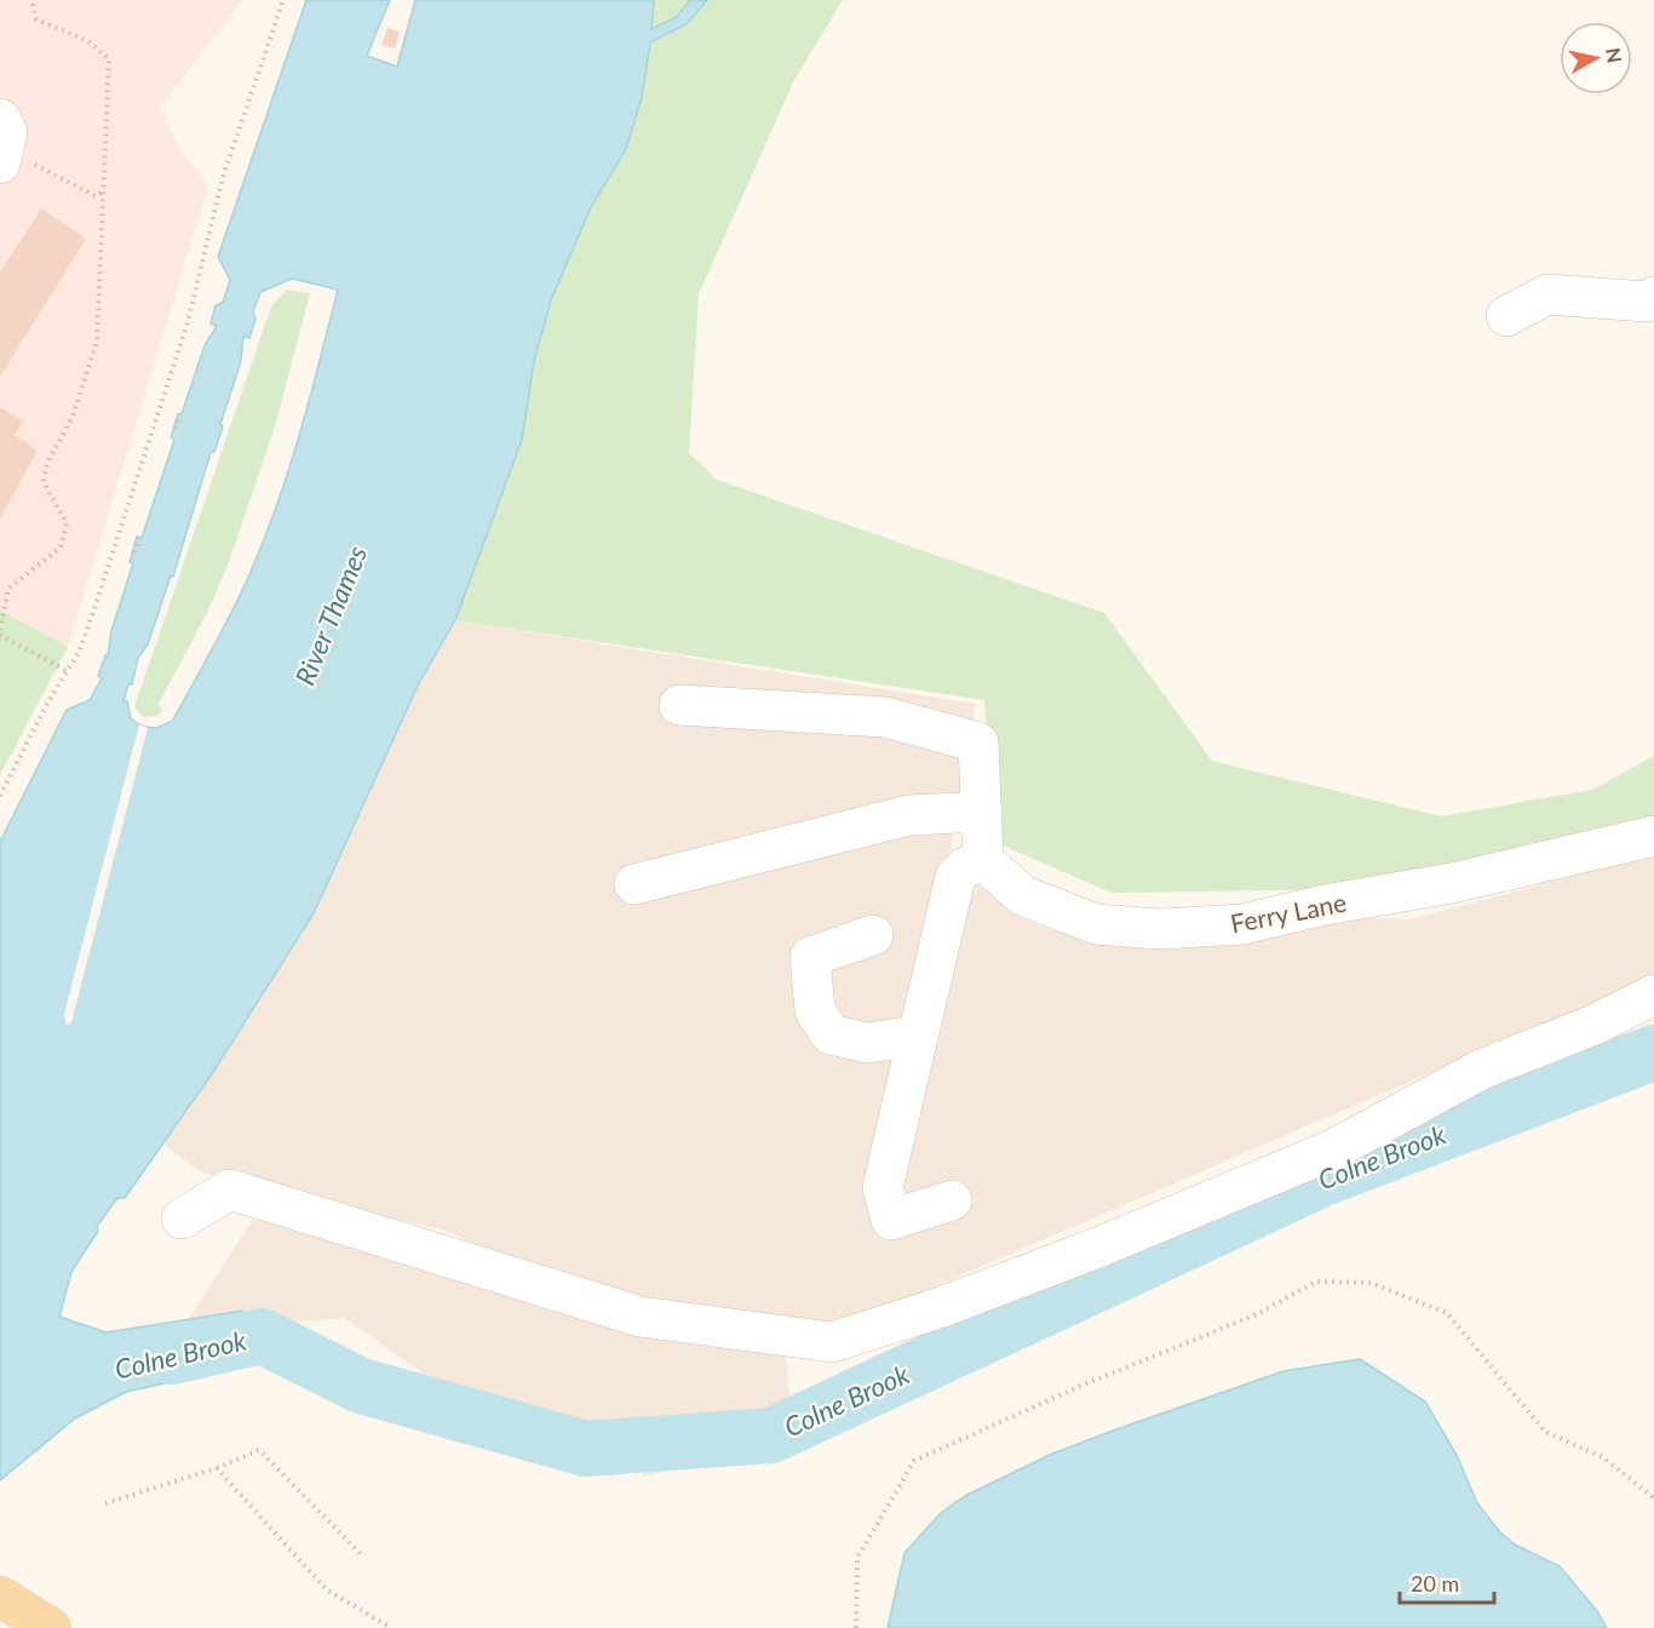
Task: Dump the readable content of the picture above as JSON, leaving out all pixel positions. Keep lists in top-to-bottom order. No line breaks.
{"streets":{"street":["Ferry Lane"]},"water":["River Thames","Colne Brook"],"scale_bar":"20 m","north":"right"}
